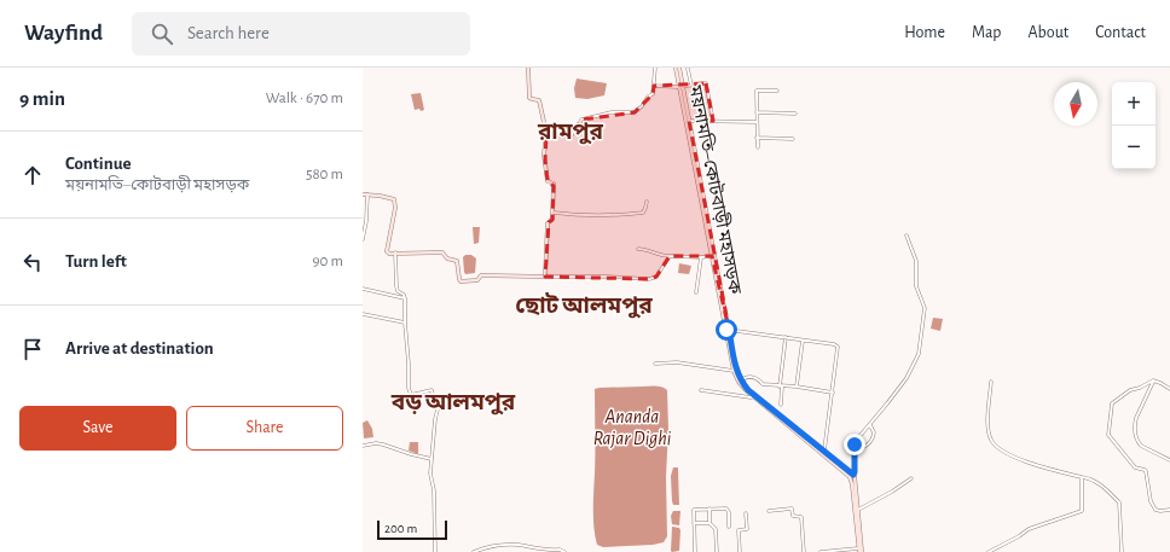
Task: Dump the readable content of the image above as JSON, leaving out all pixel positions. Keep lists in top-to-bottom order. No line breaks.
{"streets":{"main road":["ময়নামতি–কোটবাড়ী মহাসড়ক"]},"districts":["রামপুর","ছোট আলমপুর","বড় আলমপুর"],"water":["Ananda Rajar Dighi"],"scale_bar":"200 m","north":"bottom","page":{"header":"Wayfind","search":"Search here","nav":["Home","Map","About","Contact"],"heading":["9 min","Walk · 670 m"],"map_buttons":["+","−"],"list":[["Continue","ময়নামতি–কোটবাড়ী মহাসড়ক","580 m"],["Turn left","90 m"],"Arrive at destination"],"buttons":["Save","Share"],"scale":"200 m"}}
